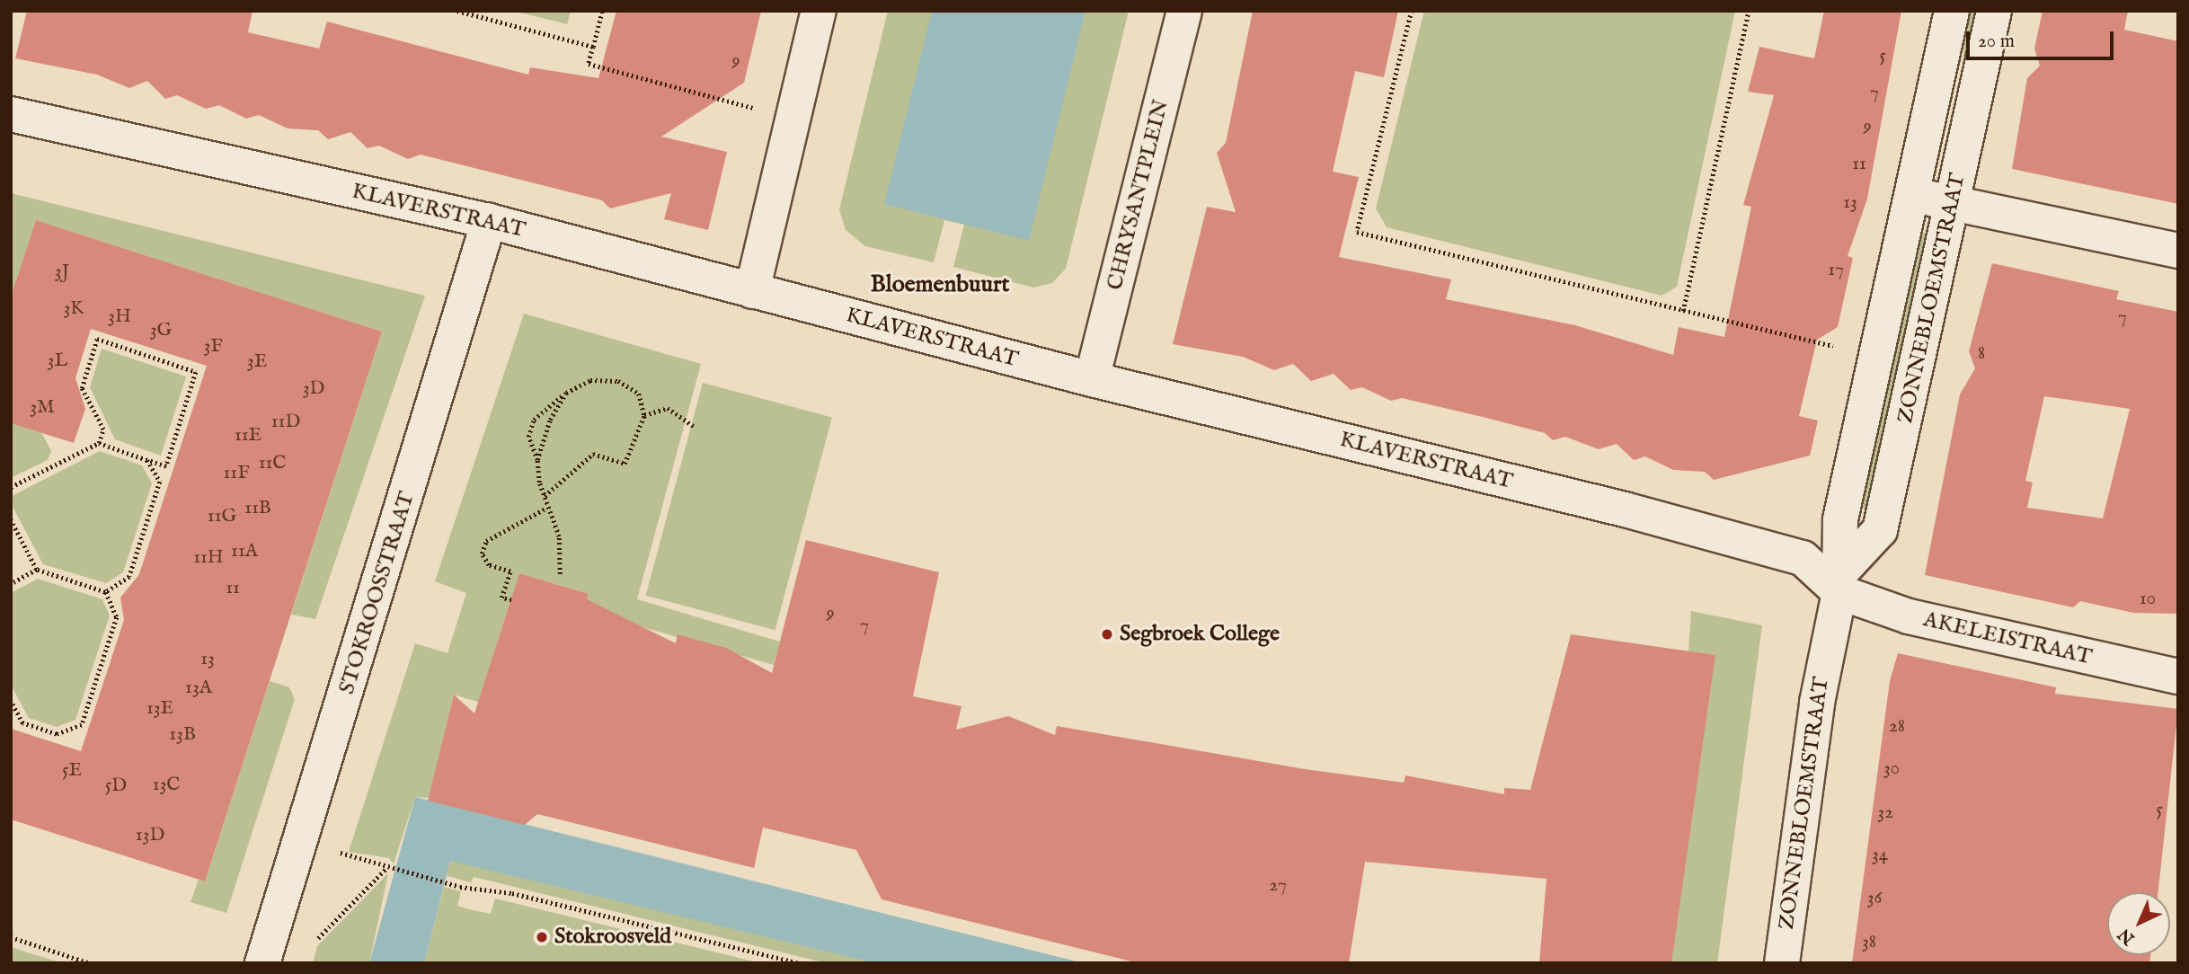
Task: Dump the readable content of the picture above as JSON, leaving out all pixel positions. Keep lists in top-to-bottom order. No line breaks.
{"streets":{"street":["CHRYSANTPLEIN","KLAVERSTRAAT","ZONNEBLOEMSTRAAT","STOKROOSSTRAAT","AKELEISTRAAT"]},"crossings":[["CHRYSANTPLEIN","KLAVERSTRAAT"],["KLAVERSTRAAT","ZONNEBLOEMSTRAAT"],["KLAVERSTRAAT","STOKROOSSTRAAT"],["KLAVERSTRAAT","AKELEISTRAAT"],["ZONNEBLOEMSTRAAT","AKELEISTRAAT"]],"districts":["Bloemenbuurt"],"places":["Segbroek College","Stokroosveld"],"house_numbers":["5","9","7","9","11","13","17","3J","3K","3H","7","3G","3F","8","3L","3E","3D","3M","11D","11E","11C","11F","11B","11G","11A","11H","11","10","9","7","13","13A","13E","28","13B","30","5E","13C","5D","5","32","13D","34","27","36","38"],"scale_bar":"20 m","north":"bottom left"}
